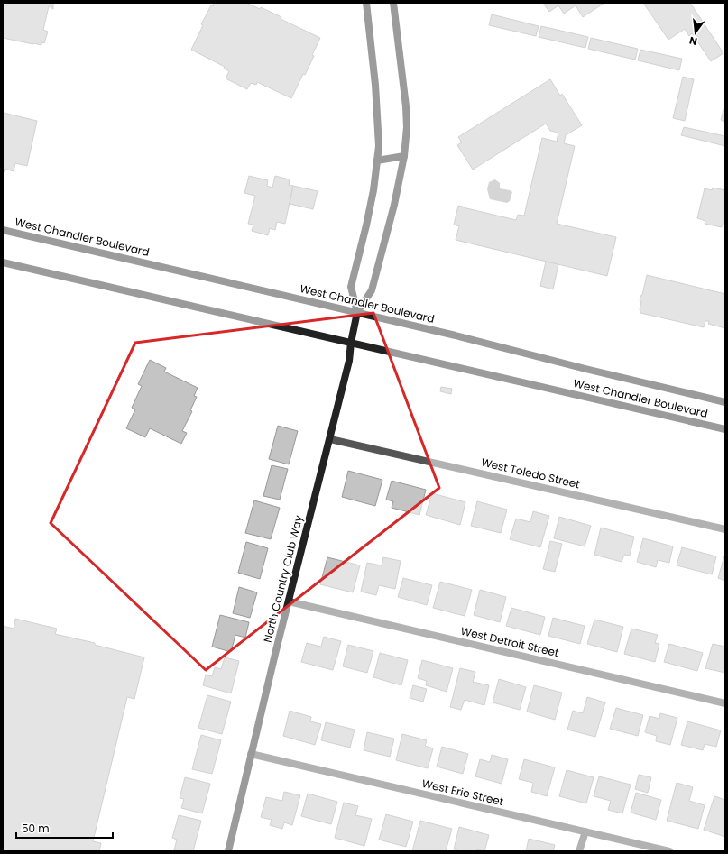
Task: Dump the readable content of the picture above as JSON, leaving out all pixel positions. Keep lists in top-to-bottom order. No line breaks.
{"streets":{"main road":["West Chandler Boulevard","North Country Club Way"],"street":["West Toledo Street","West Detroit Street","West Erie Street"]},"crossings":[["West Chandler Boulevard","North Country Club Way"],["West Toledo Street","North Country Club Way"],["North Country Club Way","West Detroit Street"],["North Country Club Way","West Erie Street"]],"scale_bar":"50 m","north":"bottom"}
